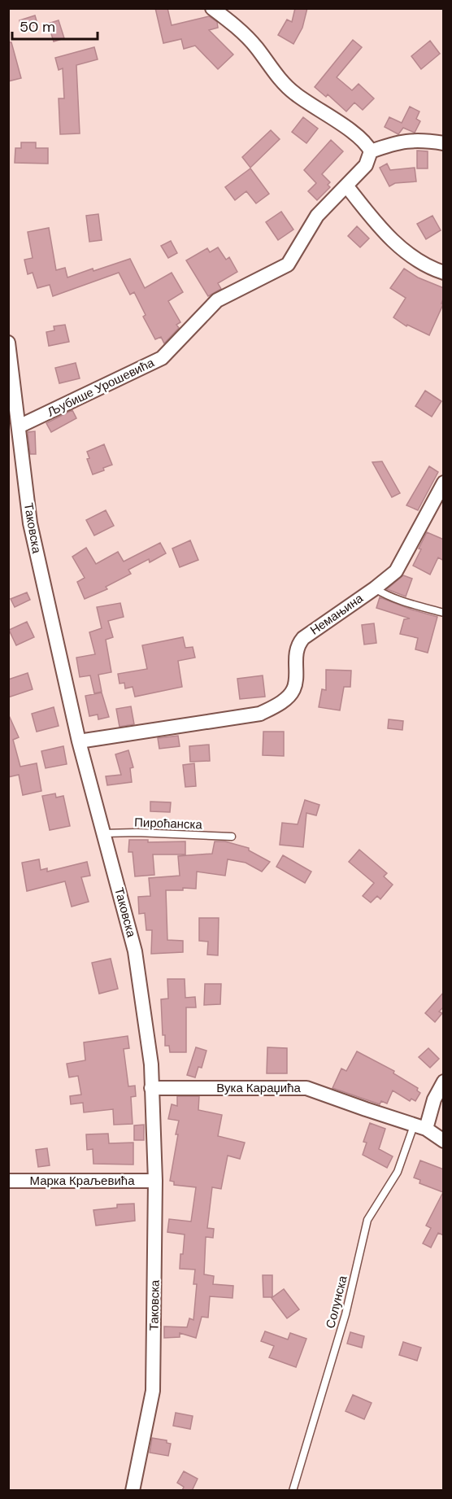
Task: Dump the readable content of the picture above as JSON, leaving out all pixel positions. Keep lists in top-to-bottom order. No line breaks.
{"streets":{"street":["Љубише Урошевића","Таковска","Немањина","Вука Караџића","Марка Краљевића"],"lane":["Пироћанска","Солунска"]},"crossings":[["Љубише Урошевића","Таковска"],["Таковска","Немањина"],["Таковска","Пироћанска"],["Таковска","Вука Караџића"],["Таковска","Марка Краљевића"],["Вука Караџића","Солунска"]],"scale_bar":"50 m"}
